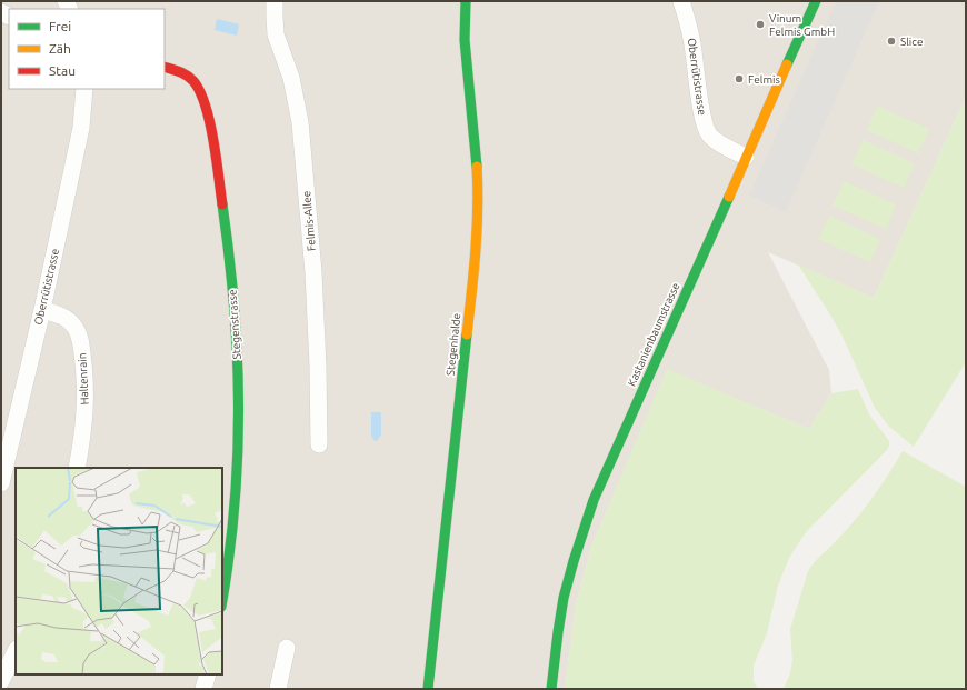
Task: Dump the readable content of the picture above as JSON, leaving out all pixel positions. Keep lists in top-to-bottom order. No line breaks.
{"streets":{"street":["Oberrütistrasse","Felmis-Allee","Stegenstrasse","Kastanienbaumstrasse","Stegenhalde","Haltenrain"]},"crossings":[["Oberrütistrasse","Kastanienbaumstrasse"],["Oberrütistrasse","Haltenrain"]],"places":["Vinum Felmis GmbH","Slice","Felmis"],"legend":["Frei","Zäh","Stau"]}
